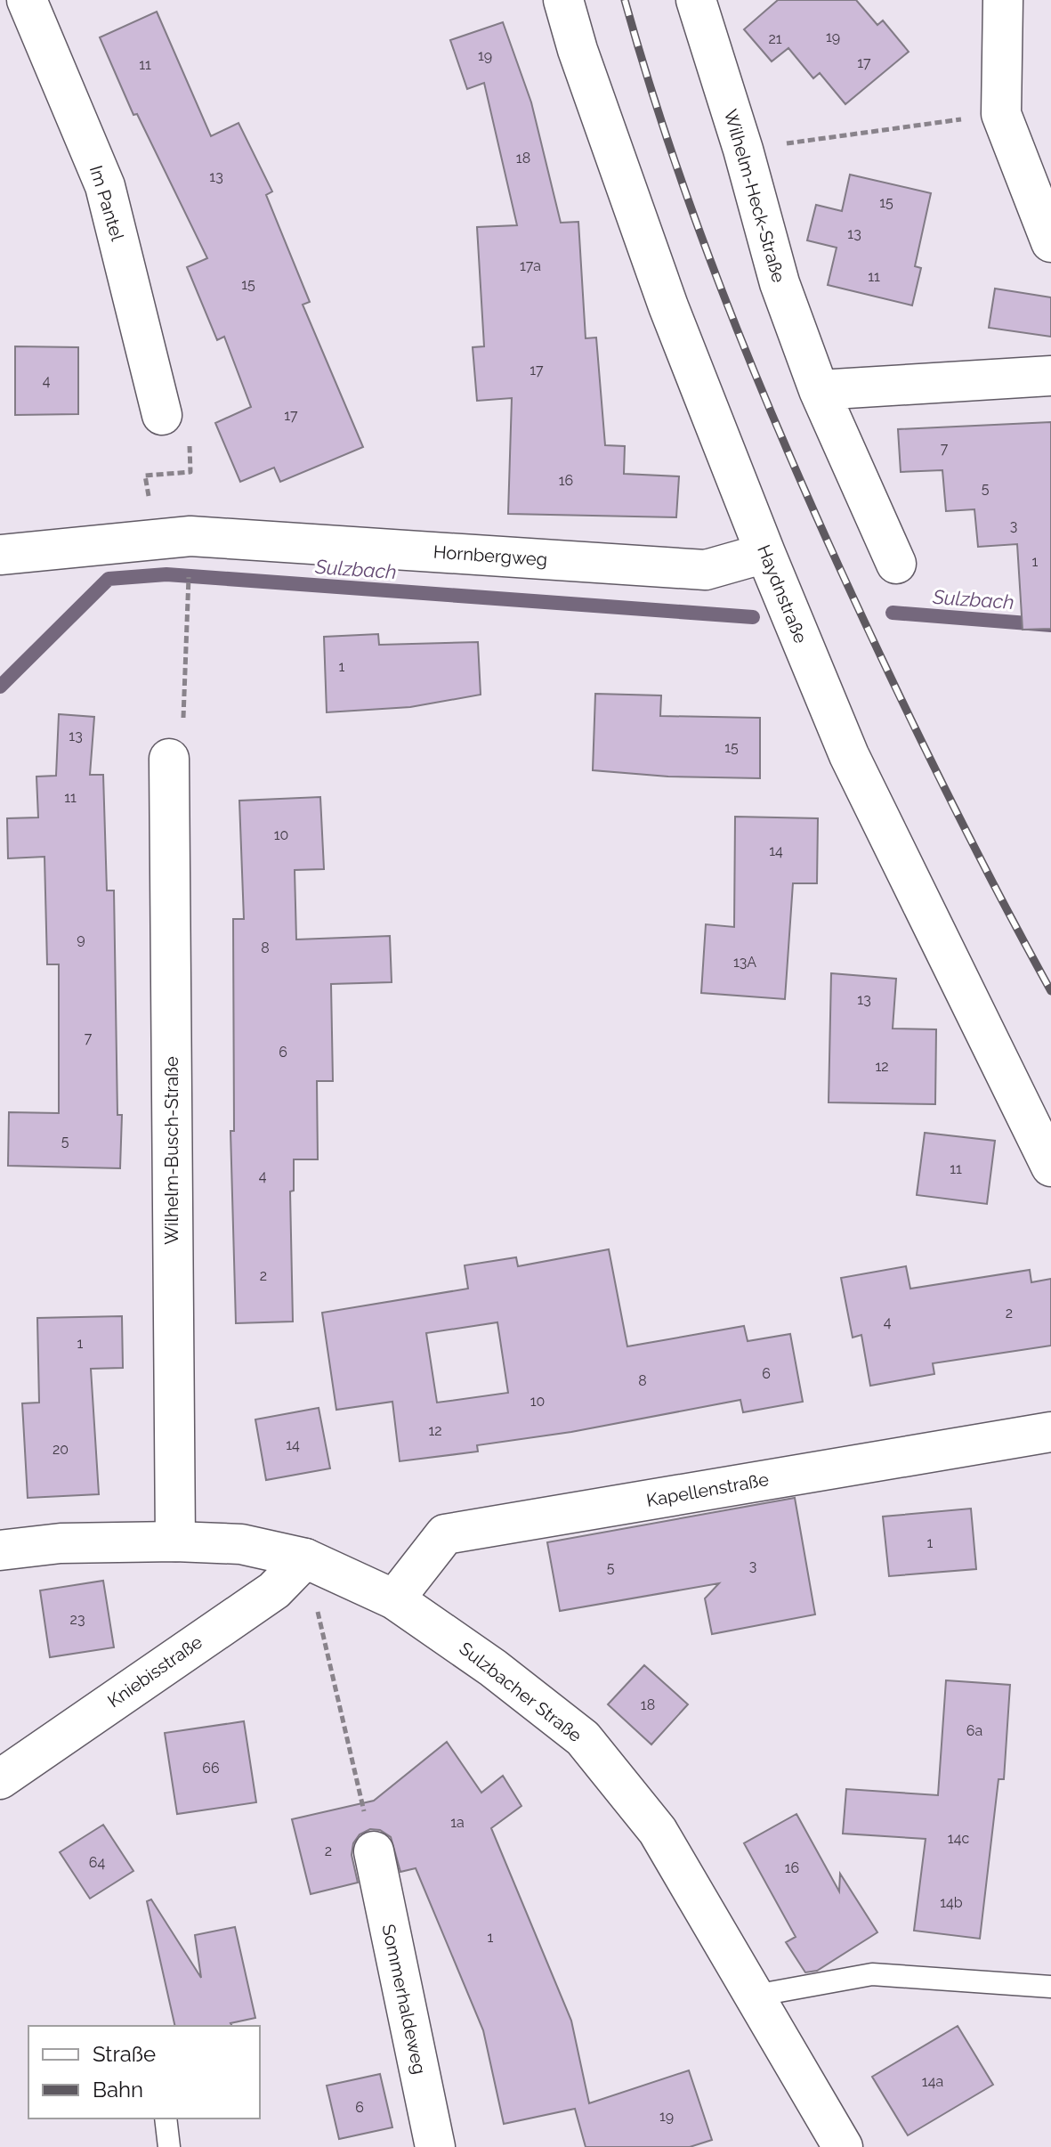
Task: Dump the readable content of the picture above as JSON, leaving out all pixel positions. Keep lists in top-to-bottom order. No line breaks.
{"streets":{"street":["Wilhelm-Heck-Straße","Im Pantel","Hornbergweg","Haydnstraße","Wilhelm-Busch-Straße","Kapellenstraße","Kniebisstraße","Sulzbacher Straße","Sommerhaldeweg"]},"crossings":[["Hornbergweg","Haydnstraße"],["Wilhelm-Busch-Straße","Sulzbacher Straße"],["Kapellenstraße","Sulzbacher Straße"],["Kniebisstraße","Sulzbacher Straße"]],"water":["Sulzbach"],"house_numbers":["19","21","19","17","11","18","13","15","13","17a","11","15","17","4","17","7","16","5","3","1","1","13","15","11","10","14","9","8","13A","13","7","6","12","5","11","4","2","2","4","1","6","8","10","12","14","20","1","3","5","23","18","6a","66","1a","14c","2","64","16","14b","1","14a","6","19"],"legend":["Straße","Bahn"]}
